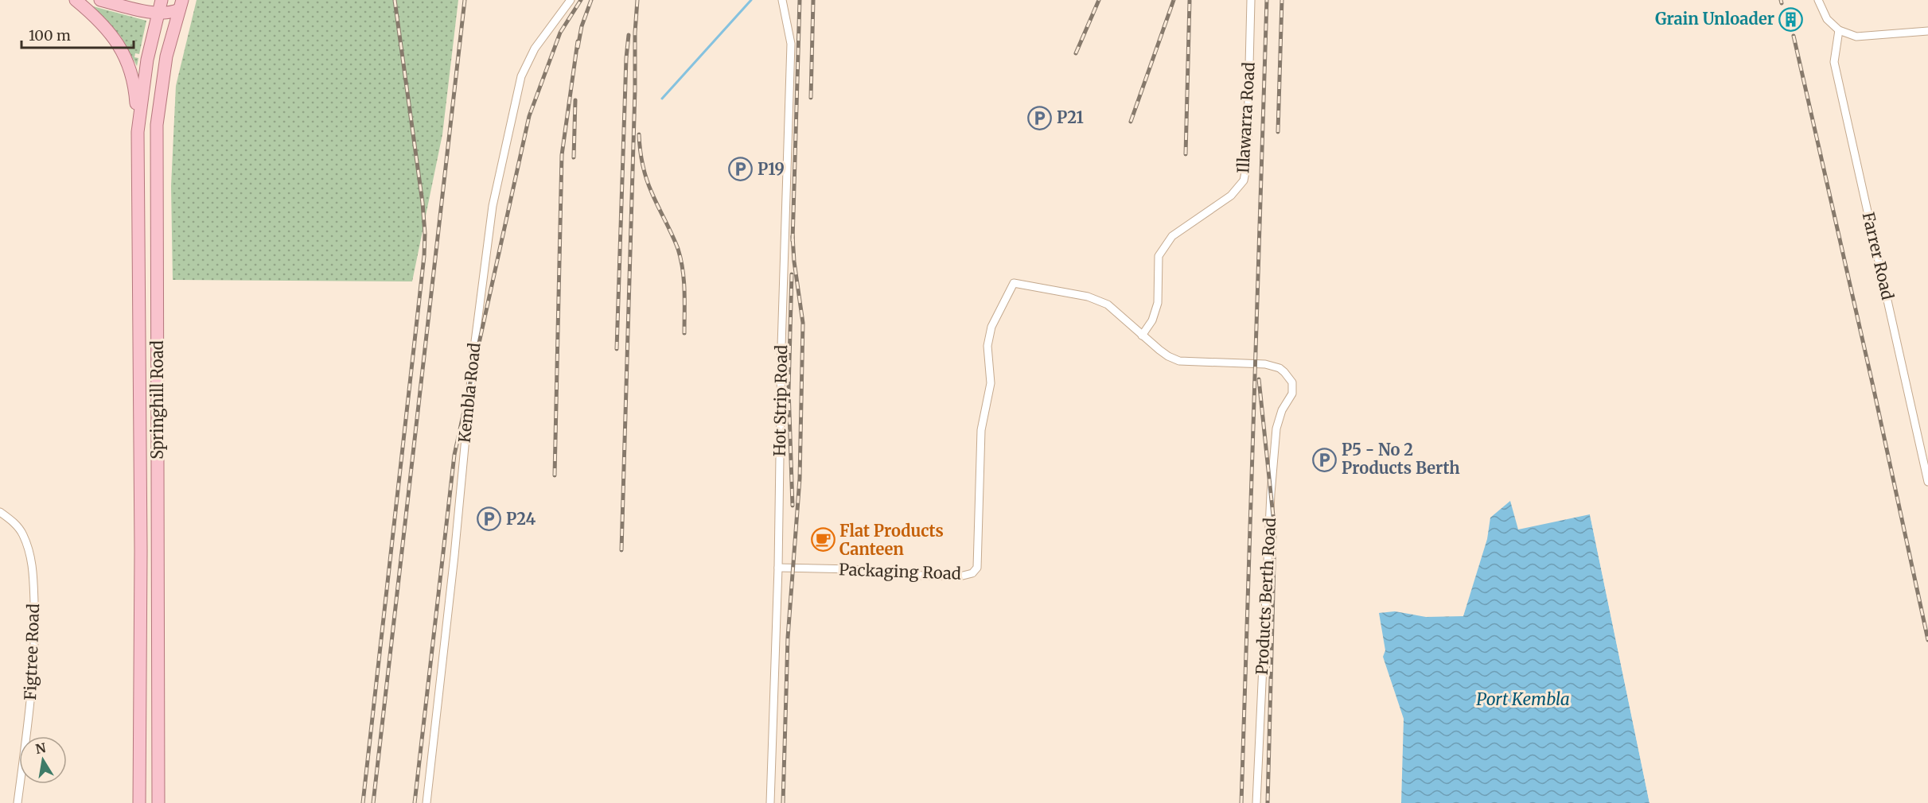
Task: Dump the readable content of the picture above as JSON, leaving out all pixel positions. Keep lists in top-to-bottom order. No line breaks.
{"streets":{"main road":["Springhill Road"],"street":["Illawarra Road","Farrer Road","Kembla Road","Hot Strip Road","Packaging Road","Products Berth Road","Figtree Road"]},"crossings":[["Illawarra Road","Packaging Road"],["Illawarra Road","Products Berth Road"],["Hot Strip Road","Packaging Road"],["Packaging Road","Products Berth Road"]],"water":["Port Kembla"],"places":{"building":["Grain Unloader"],"parking":["P21","P19","P5 - No 2 Products Berth","P24"],"cafe":["Flat Products Canteen"]},"scale_bar":"100 m","north":"top"}
